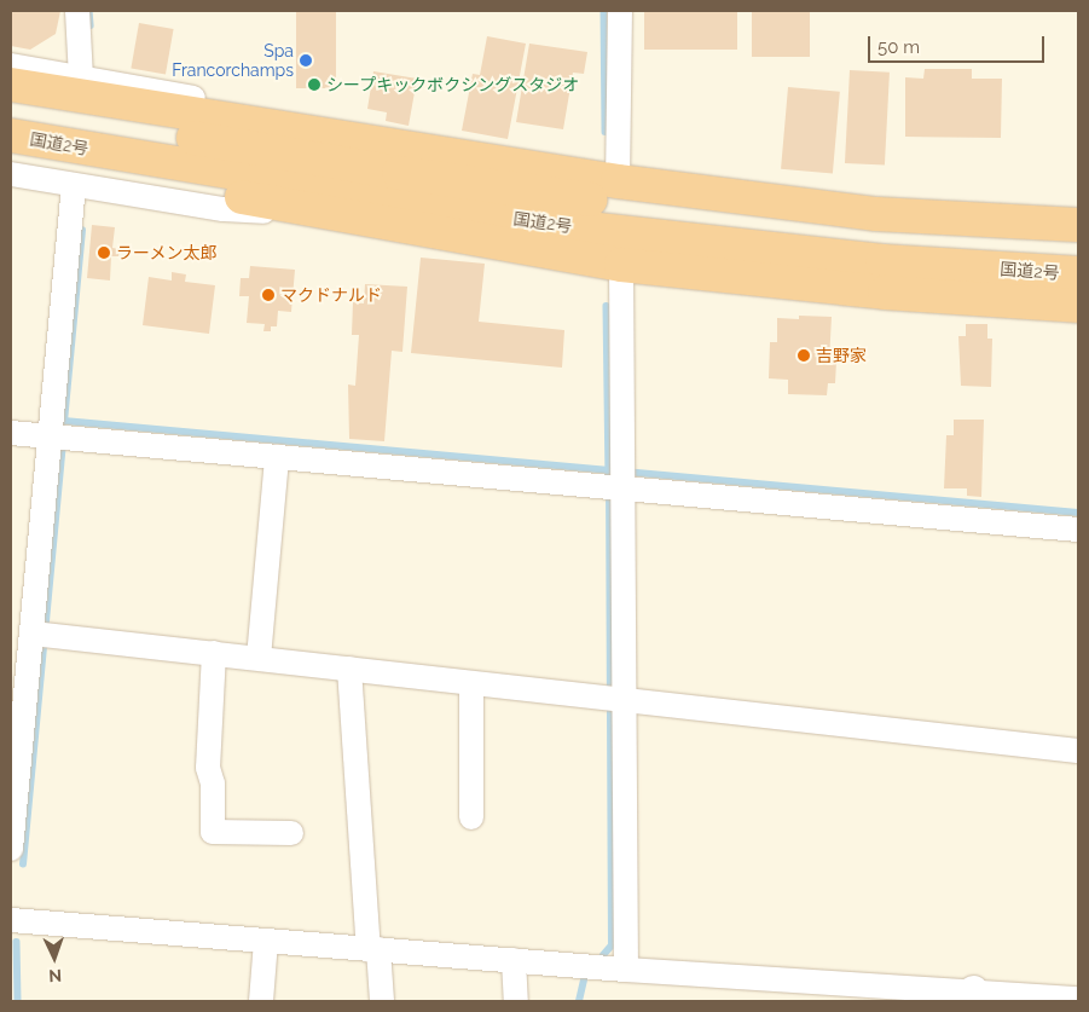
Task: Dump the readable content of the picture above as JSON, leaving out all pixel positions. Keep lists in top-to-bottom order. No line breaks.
{"streets":{"highway":["国道2号"]},"places":["Spa Francorchamps","シープキックボクシングスタジオ","ラーメン太郎","マクドナルド","吉野家"],"scale_bar":"50 m","north":"bottom"}
